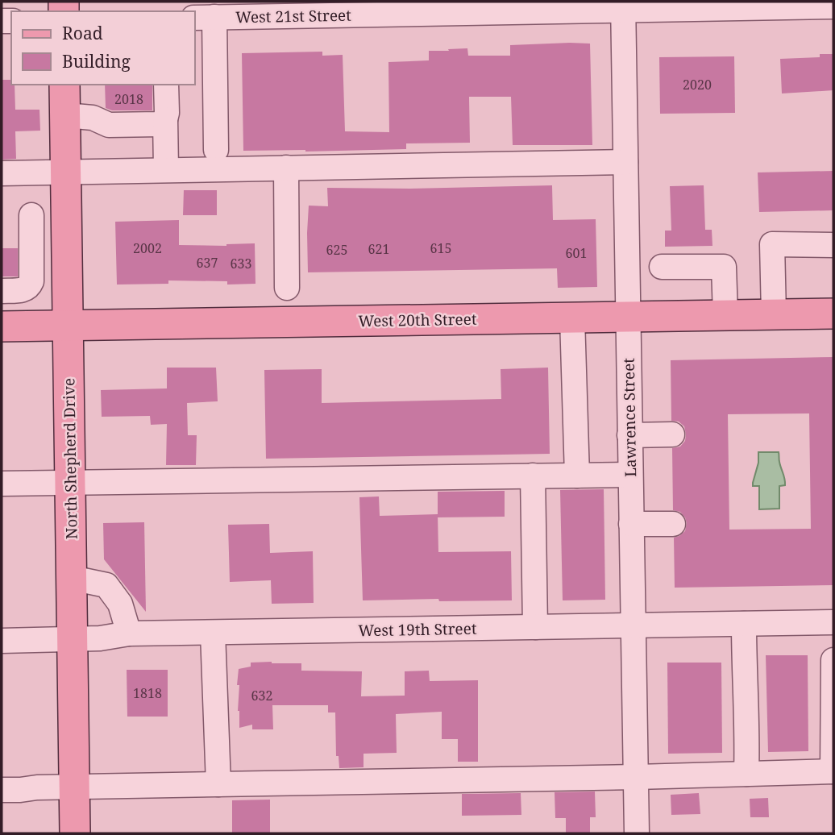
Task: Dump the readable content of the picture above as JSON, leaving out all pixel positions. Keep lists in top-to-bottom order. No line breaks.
{"streets":{"main road":["West 20th Street","North Shepherd Drive"],"street":["West 21st Street","Lawrence Street","West 19th Street"]},"crossings":[["West 21st Street","Lawrence Street"],["West 20th Street","Lawrence Street"],["West 20th Street","North Shepherd Drive"],["Lawrence Street","West 19th Street"],["North Shepherd Drive","West 19th Street"]],"house_numbers":["2020","2018","2002","615","621","625","601","637","633","1818","632"],"legend":["Road","Building"]}
